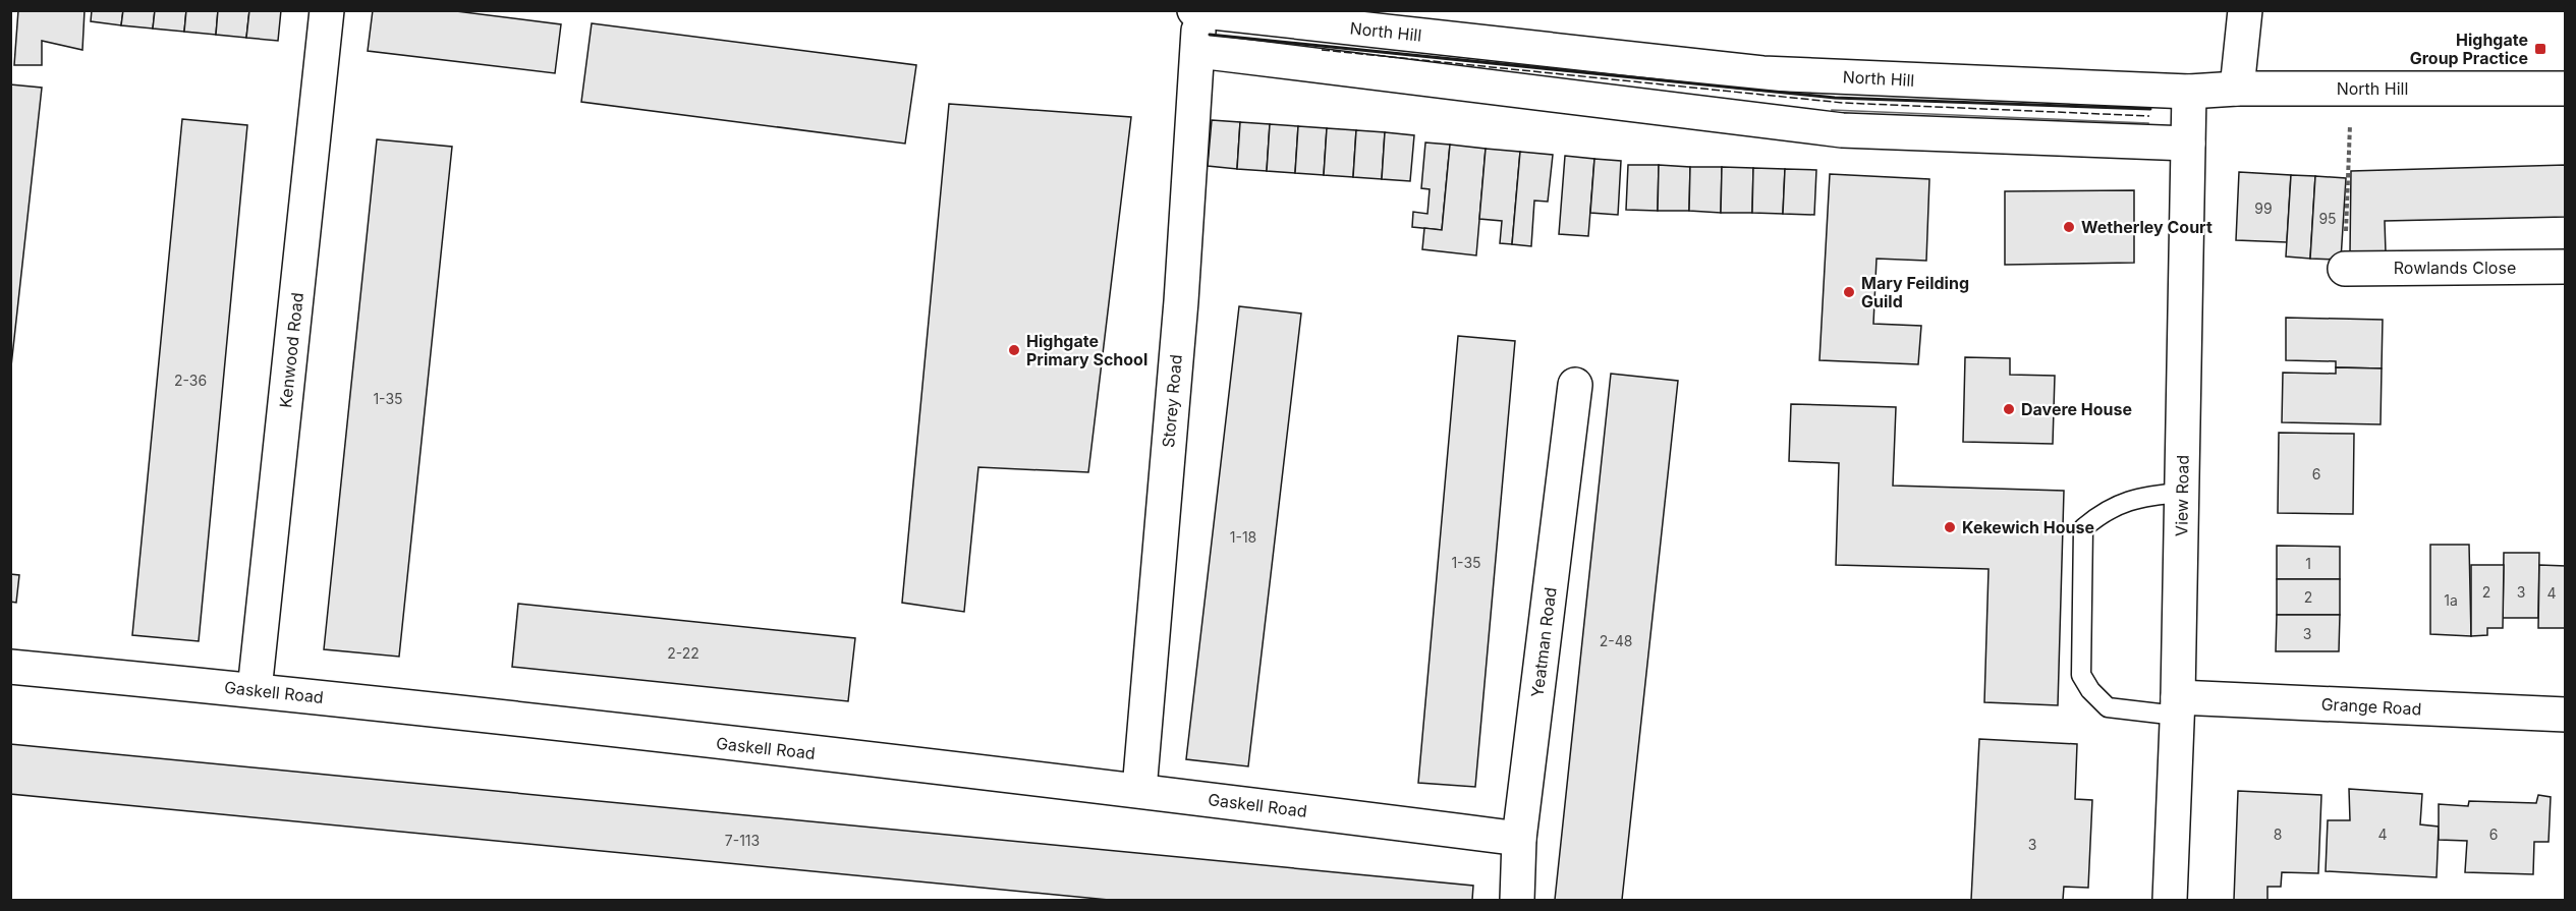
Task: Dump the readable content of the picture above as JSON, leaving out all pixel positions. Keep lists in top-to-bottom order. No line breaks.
{"streets":{"street":["North Hill","Rowlands Close","Kenwood Road","Storey Road","View Road","Yeatman Road","Gaskell Road","Grange Road"]},"crossings":[["North Hill","Storey Road"],["North Hill","View Road"],["Kenwood Road","Gaskell Road"],["Storey Road","Gaskell Road"],["View Road","Grange Road"],["Yeatman Road","Gaskell Road"]],"places":{"transit":["Highgate Group Practice"],"other":["Wetherley Court","Mary Feilding Guild","Highgate Primary School","Davere House","Kekewich House"]},"house_numbers":["99","95","2-36","1-35","6","1-18","1-35","1","2","3","4","2","1a","3","2-48","2-22","8","4","6","7-113","3"]}
